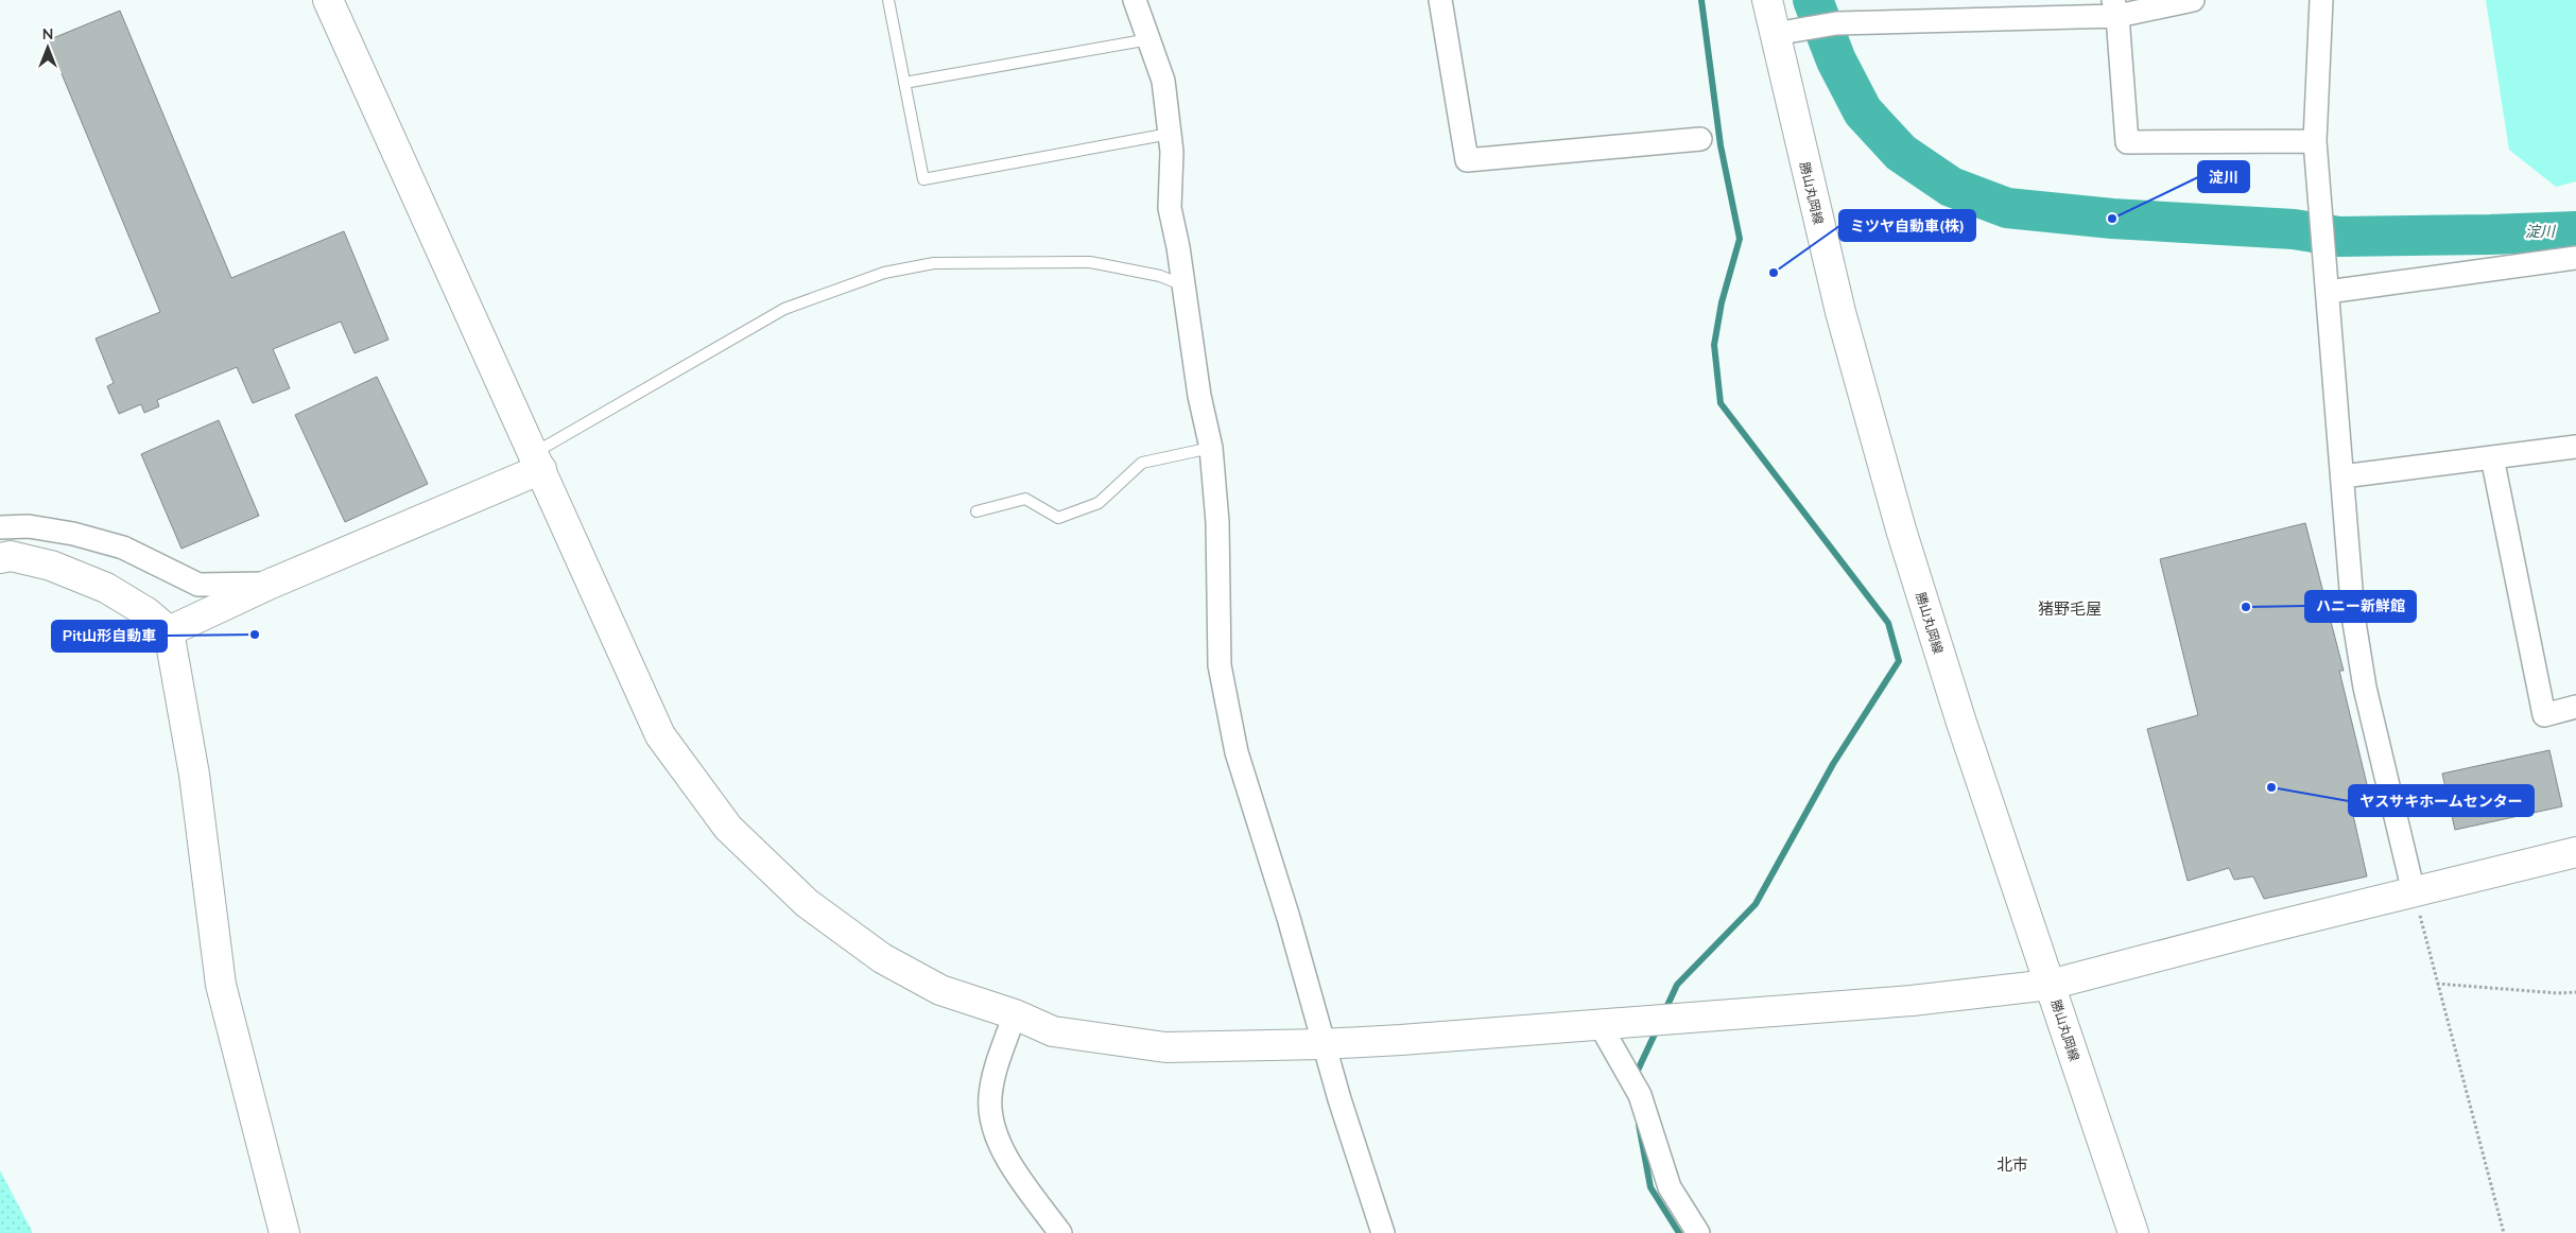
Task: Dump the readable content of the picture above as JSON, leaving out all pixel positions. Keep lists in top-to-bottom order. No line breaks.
{"streets":{"street":["勝山丸岡線"]},"districts":["猪野毛屋","北市"],"water":["淀川"],"places":["淀川","ミツヤ自動車(株)","ハニー新鮮館","Pit山形自動車","ヤスサキホームセンター"],"north":"top"}
